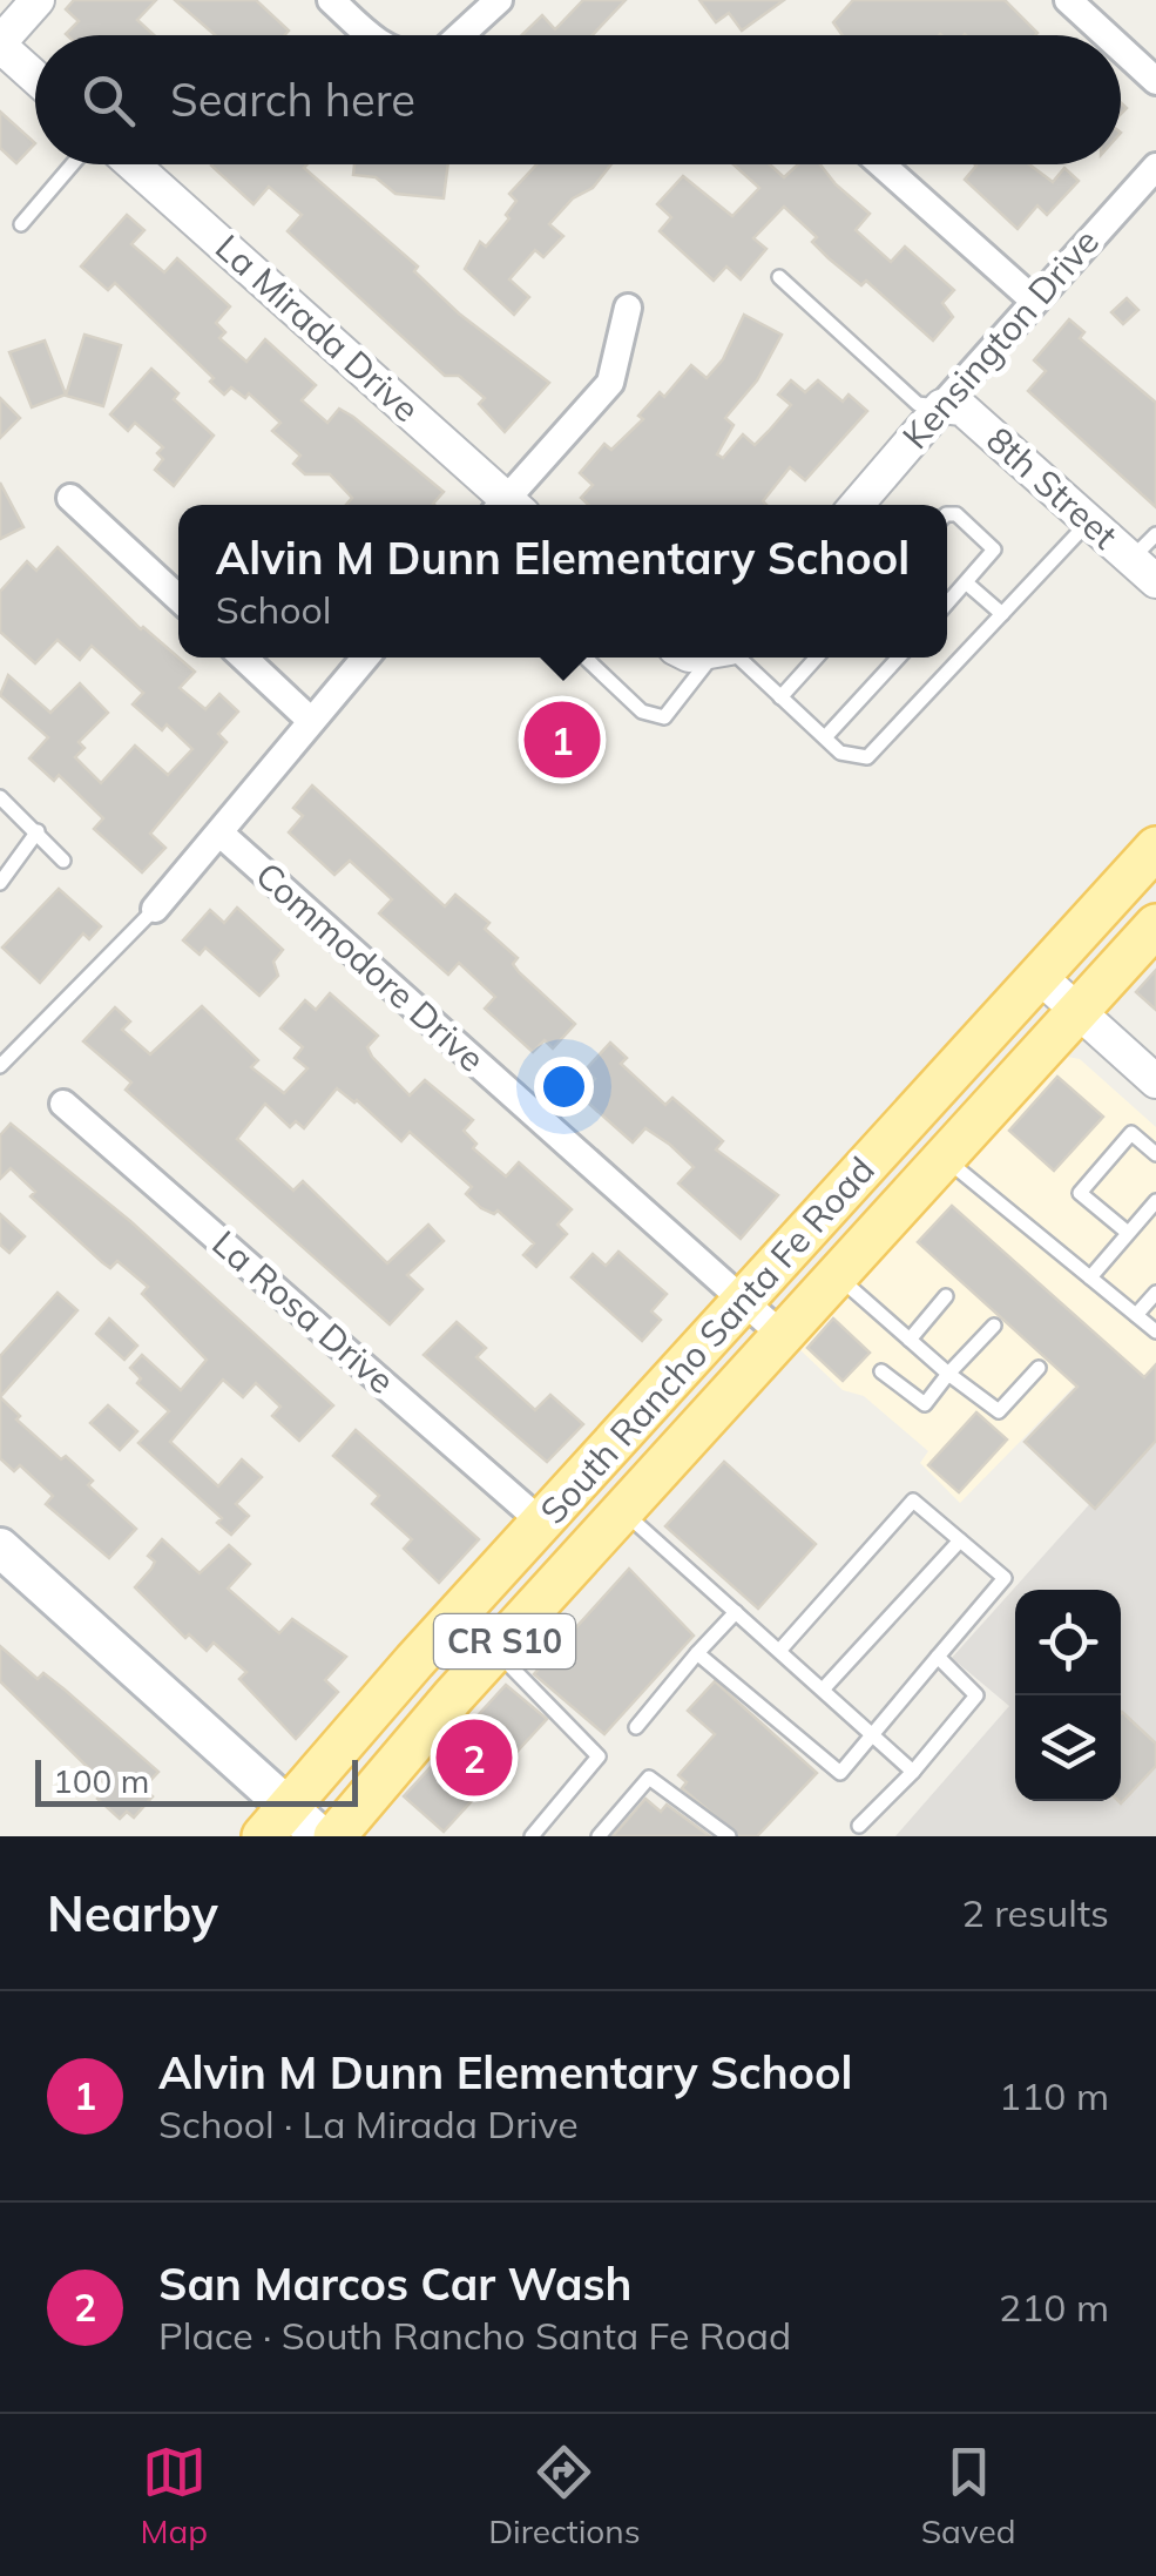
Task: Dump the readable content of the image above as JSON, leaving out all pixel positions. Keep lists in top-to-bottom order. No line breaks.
{"streets":{"main road":["South Rancho Santa Fe Road","CR S10"],"street":["La Mirada Drive","Kensington Drive","8th Street","Commodore Drive","La Rosa Drive"]},"crossings":[["Kensington Drive","8th Street"],["Commodore Drive","South Rancho Santa Fe Road"],["La Rosa Drive","South Rancho Santa Fe Road"]],"scale_bar":"100 m","page":{"search":"Search here","popup":["Alvin M Dunn Elementary School","School"],"pins":["1","2"],"scale":"100 m","heading":["Nearby","2 results"],"list":[{"mark":"1","name":"Alvin M Dunn Elementary School","note":"School · La Mirada Drive","value":"110 m"},{"mark":"2","name":"San Marcos Car Wash","note":"Place · South Rancho Santa Fe Road","value":"210 m"}],"nav":["Map","Directions","Saved"]}}
